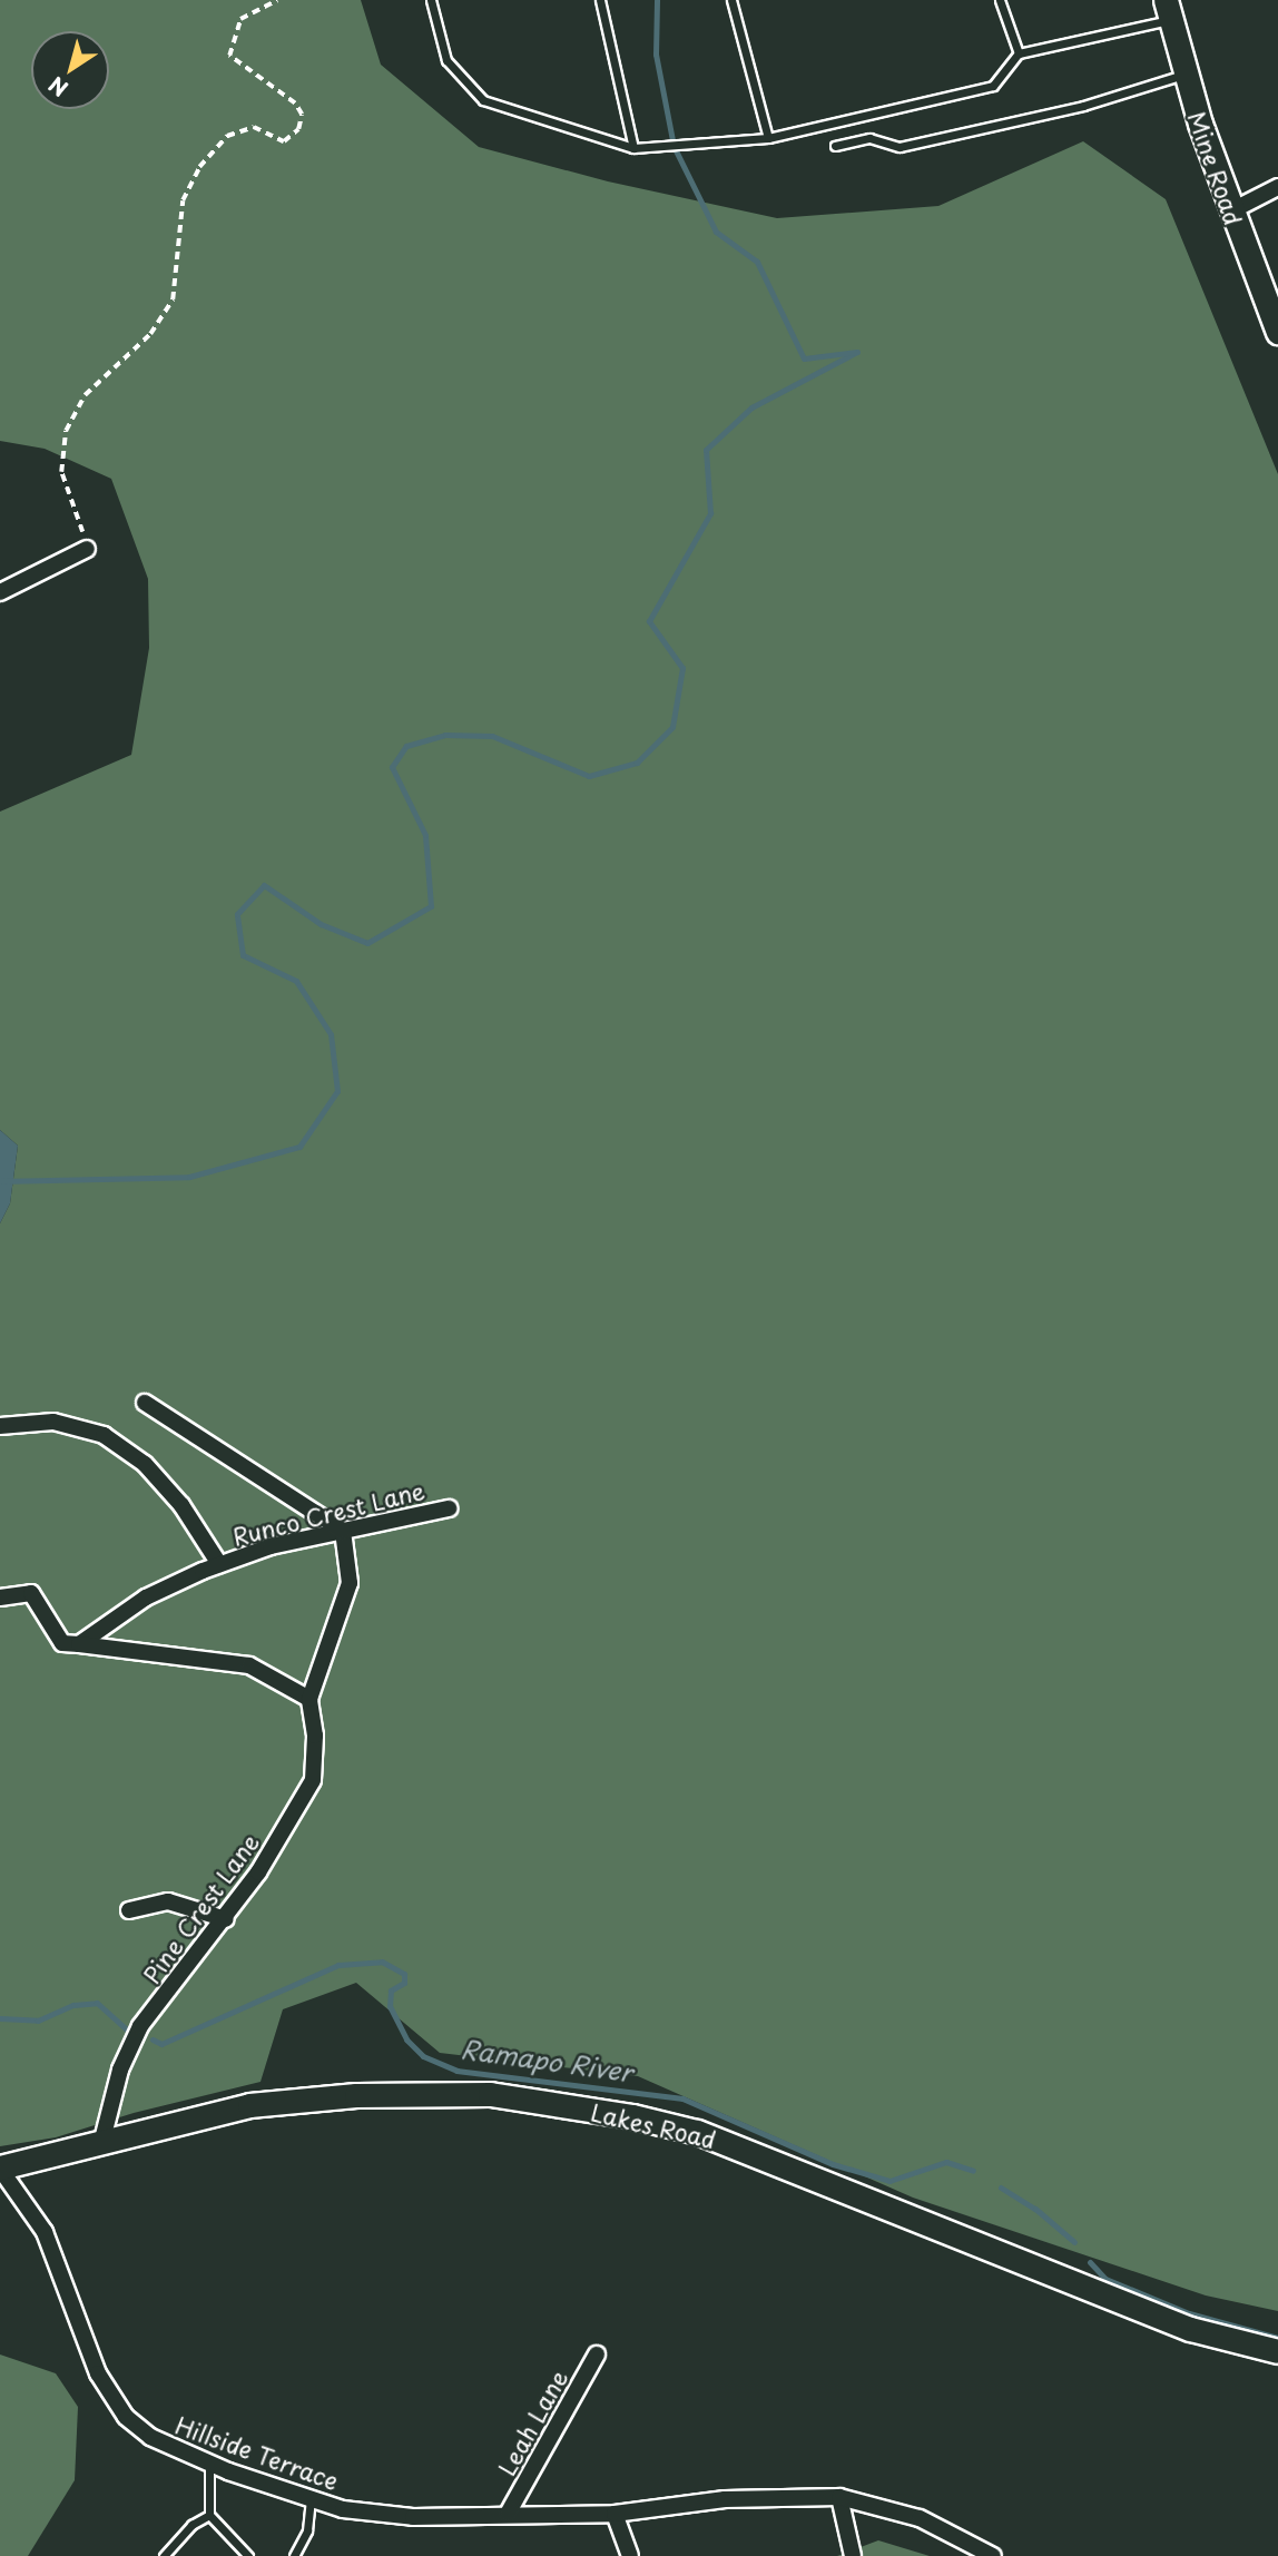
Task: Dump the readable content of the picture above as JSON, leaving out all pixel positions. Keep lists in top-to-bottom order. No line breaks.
{"streets":{"main road":["Mine Road","Lakes Road"],"street":["Runco Crest Lane","Pine Crest Lane","Leah Lane","Hillside Terrace"]},"crossings":[["Pine Crest Lane","Lakes Road"],["Lakes Road","Hillside Terrace"],["Leah Lane","Hillside Terrace"]],"water":["Ramapo River"],"north":"bottom left"}
